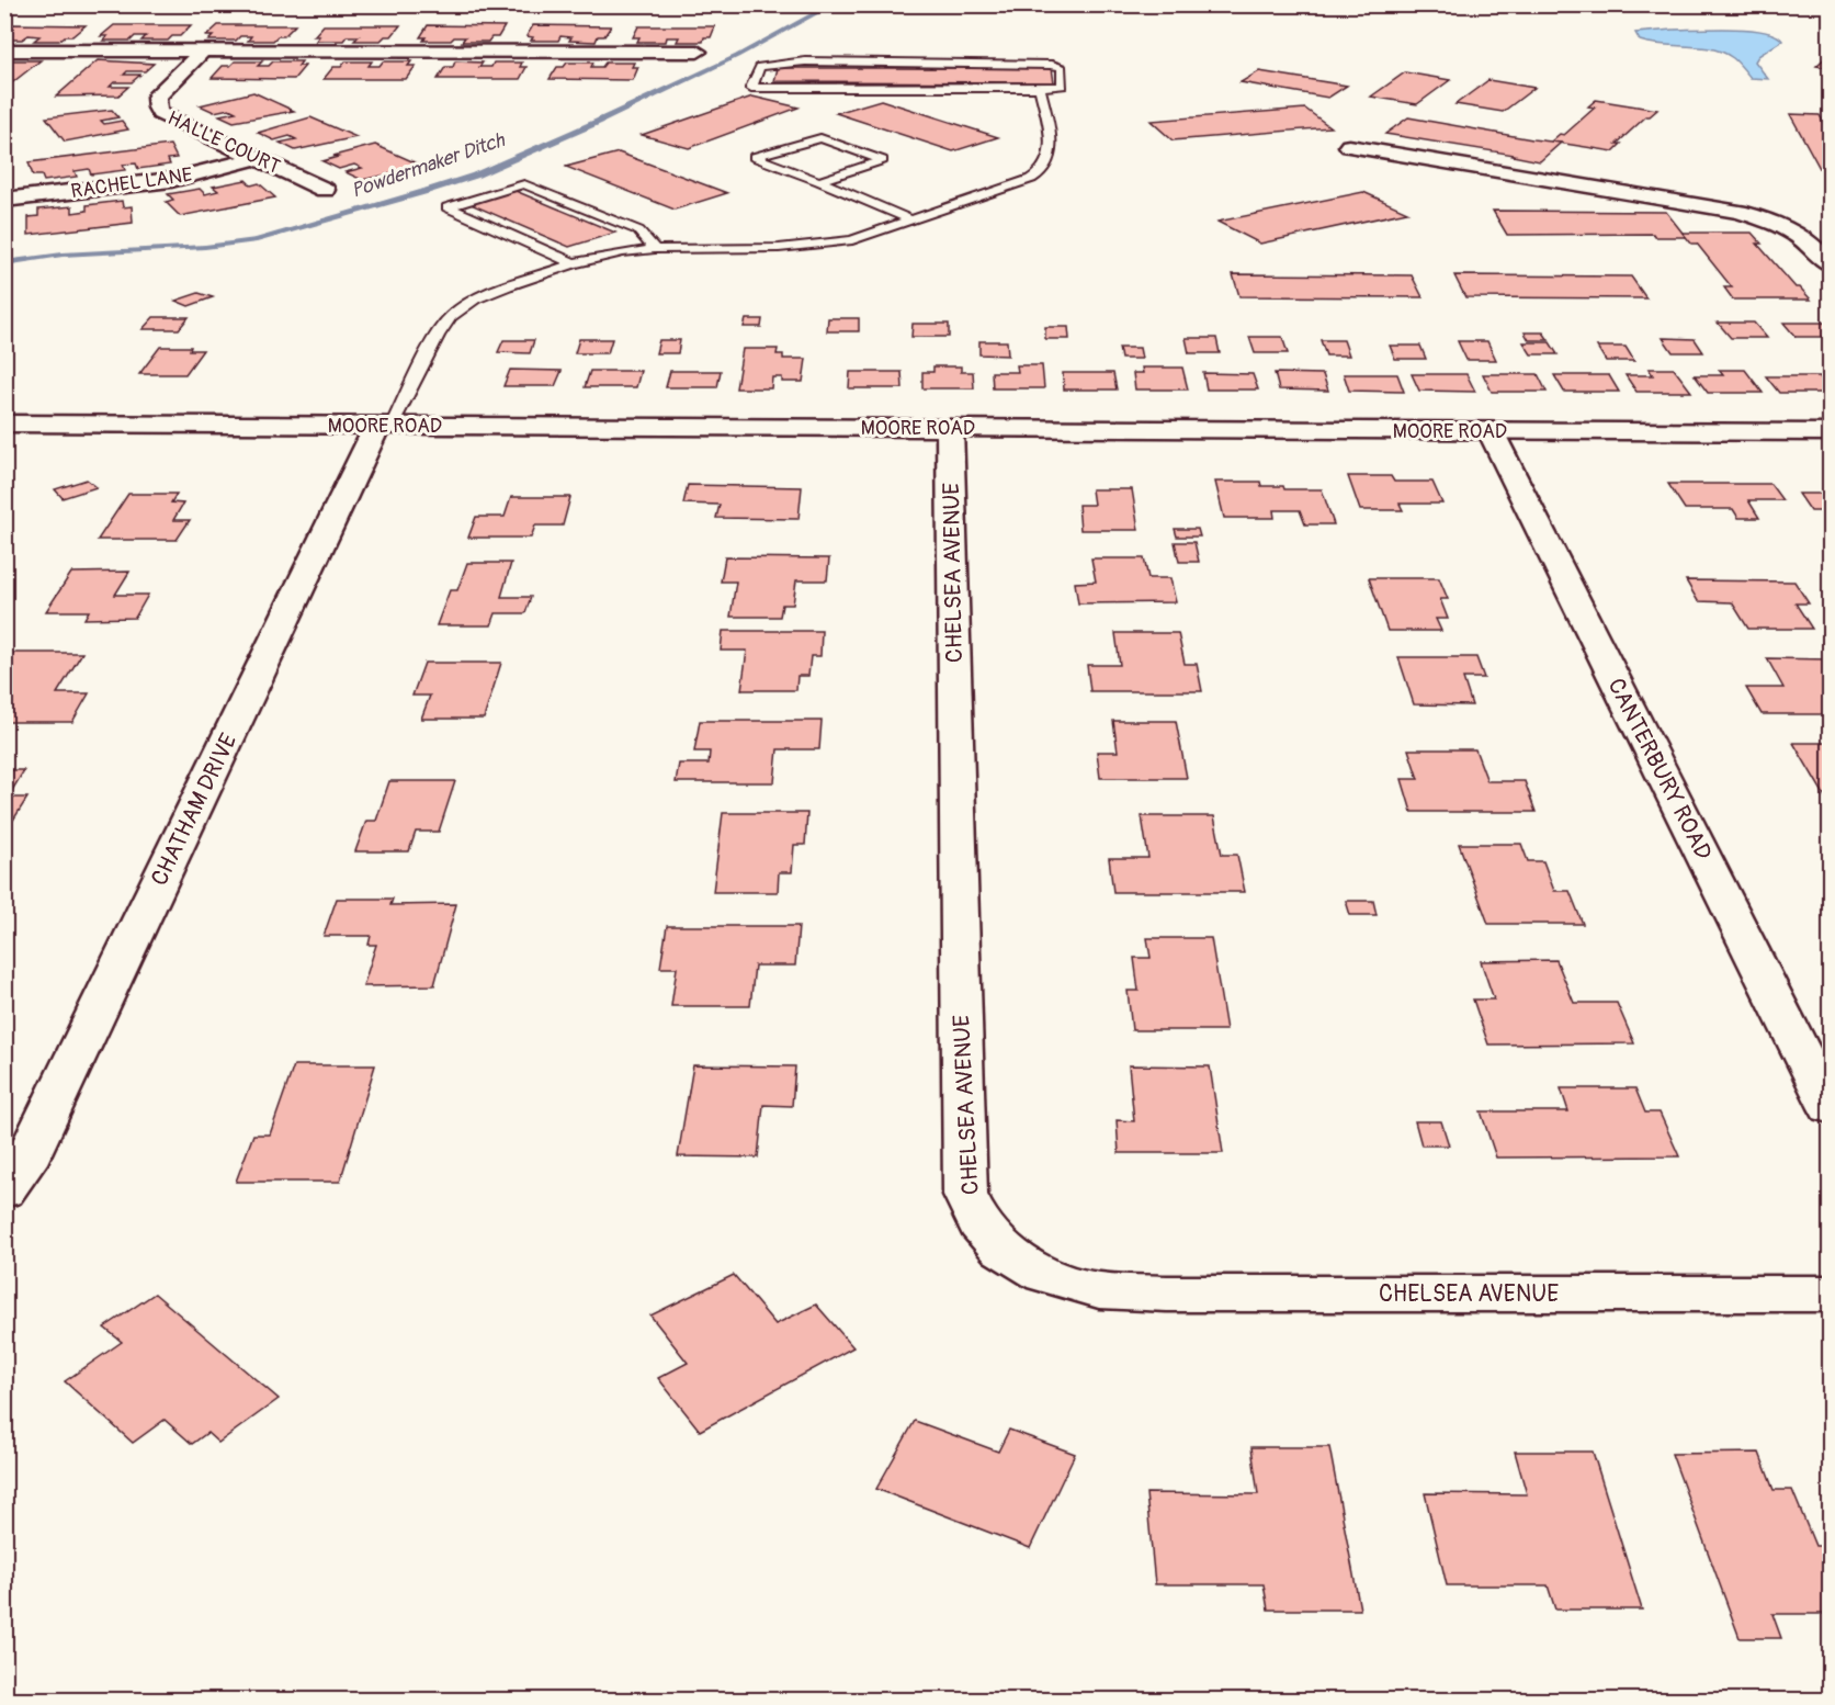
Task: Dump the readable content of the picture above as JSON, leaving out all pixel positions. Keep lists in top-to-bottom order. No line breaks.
{"streets":{"street":["HALLE COURT","RACHEL LANE","MOORE ROAD","CHELSEA AVENUE","CANTERBURY ROAD","CHATHAM DRIVE"]},"crossings":[["HALLE COURT","RACHEL LANE"],["MOORE ROAD","CHELSEA AVENUE"],["MOORE ROAD","CANTERBURY ROAD"],["MOORE ROAD","CHATHAM DRIVE"]],"water":["Powdermaker Ditch"]}
